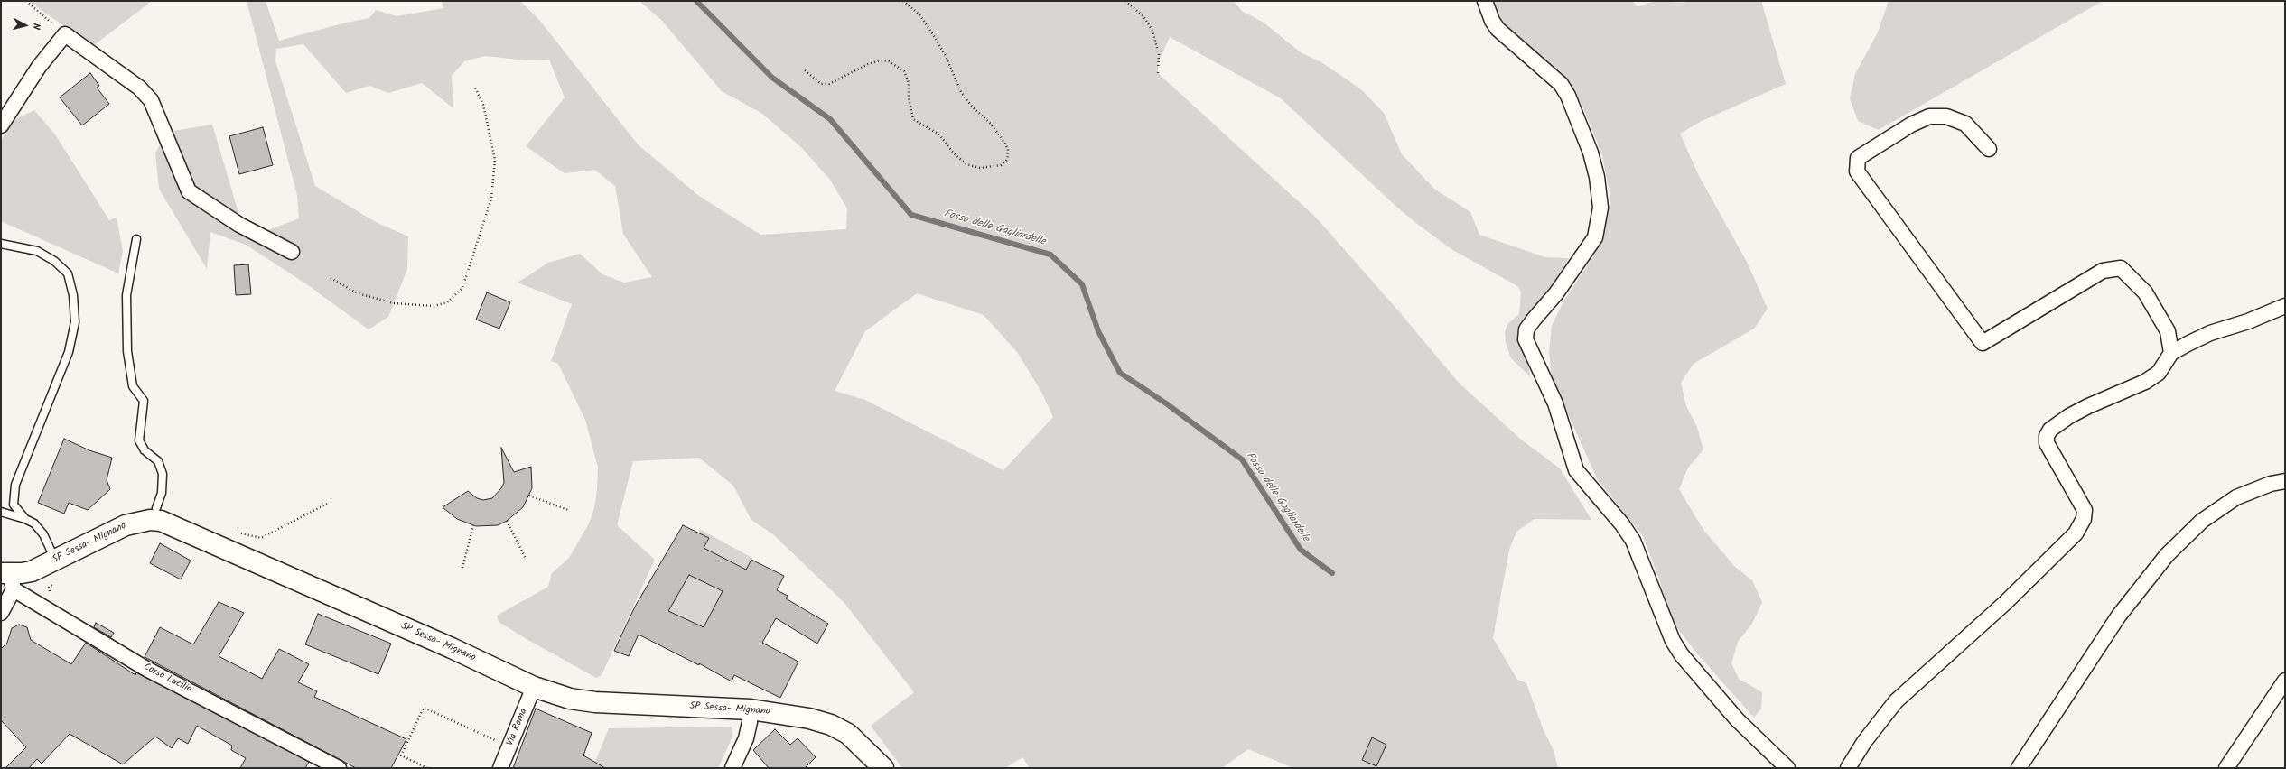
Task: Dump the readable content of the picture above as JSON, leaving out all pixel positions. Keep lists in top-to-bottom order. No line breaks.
{"streets":{"street":["SP Sessa- Mignano","Corso Lucilio","Via Roma"]},"crossings":[["SP Sessa- Mignano","Corso Lucilio"],["SP Sessa- Mignano","Via Roma"]],"water":["Fosso delle Gagliardelle"],"north":"right"}
